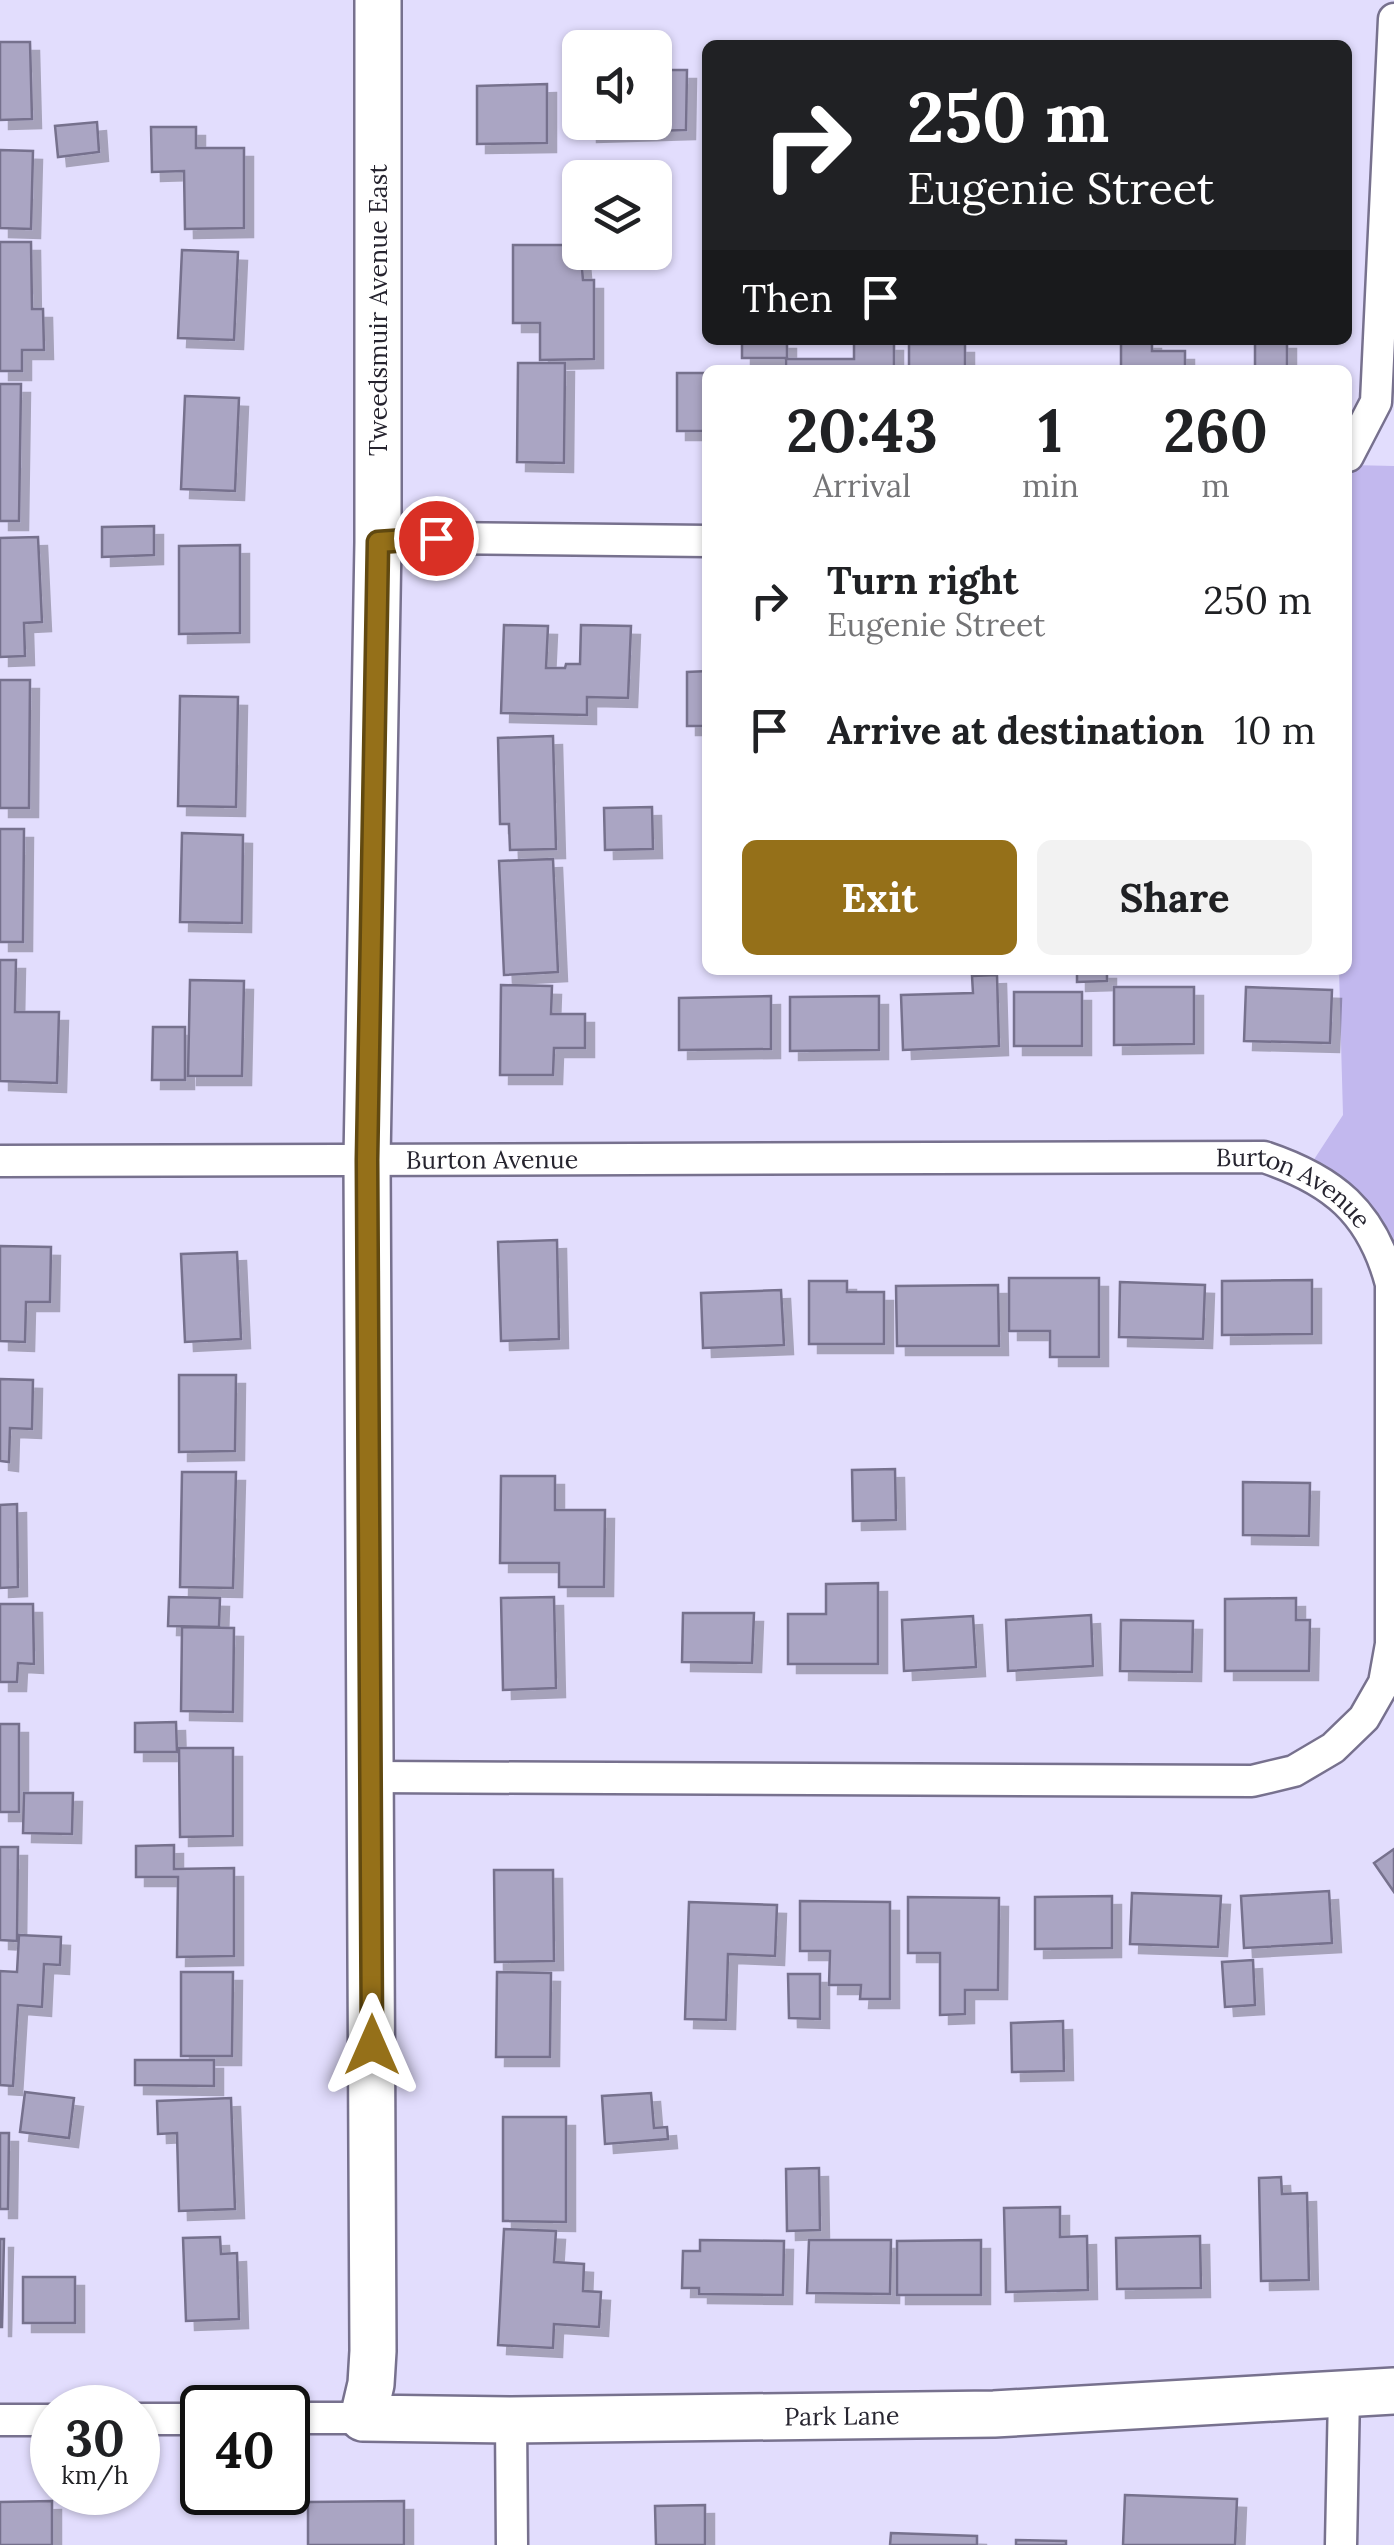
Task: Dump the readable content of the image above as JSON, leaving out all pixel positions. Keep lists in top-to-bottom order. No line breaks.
{"streets":{"street":["Tweedsmuir Avenue East","Burton Avenue","Park Lane"]},"crossings":[["Tweedsmuir Avenue East","Burton Avenue"],["Tweedsmuir Avenue East","Park Lane"]],"page":{"turn":["250 m","Eugenie Street"],"then":"Then","eta":["20:43","Arrival","1","min","260","m"],"list":[{"name":"Turn right","note":"Eugenie Street","value":"250 m"},{"name":"Arrive at destination","value":"10 m"}],"buttons":["Exit","Share"],"speed":"30 km/h","limit":"40"}}
